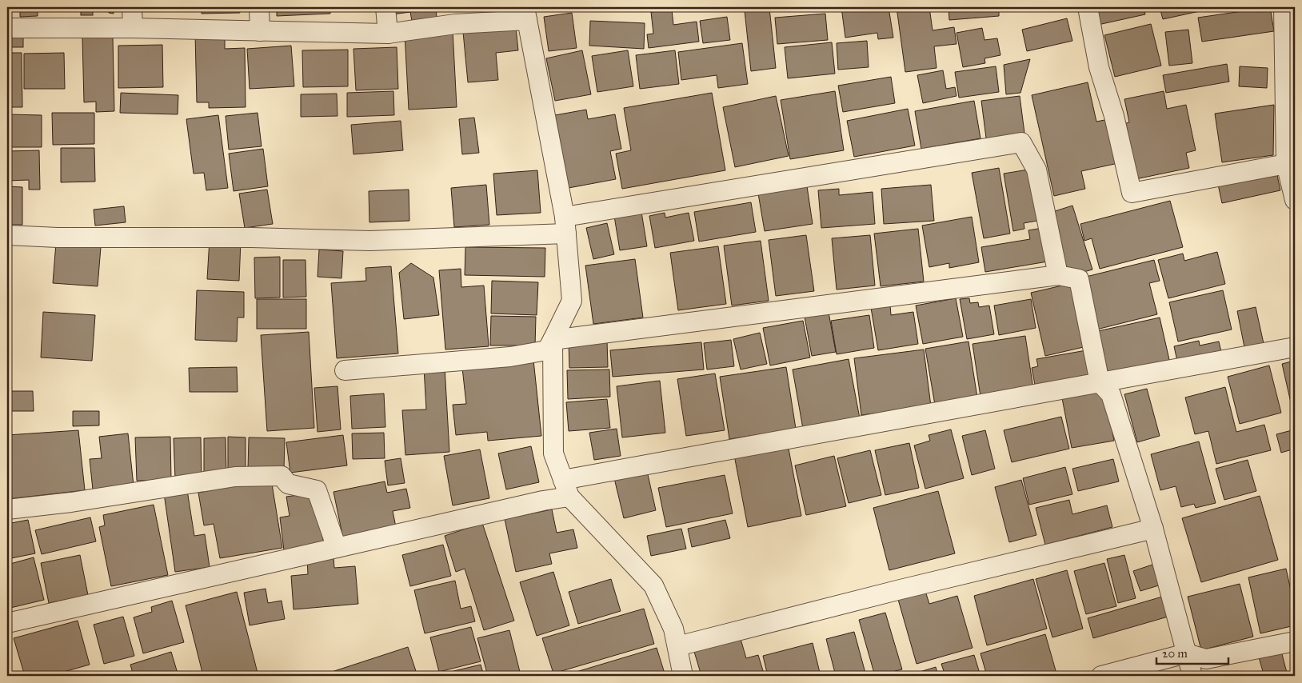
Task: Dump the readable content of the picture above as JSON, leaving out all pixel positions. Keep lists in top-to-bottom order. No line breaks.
{"scale_bar":"20 m"}
